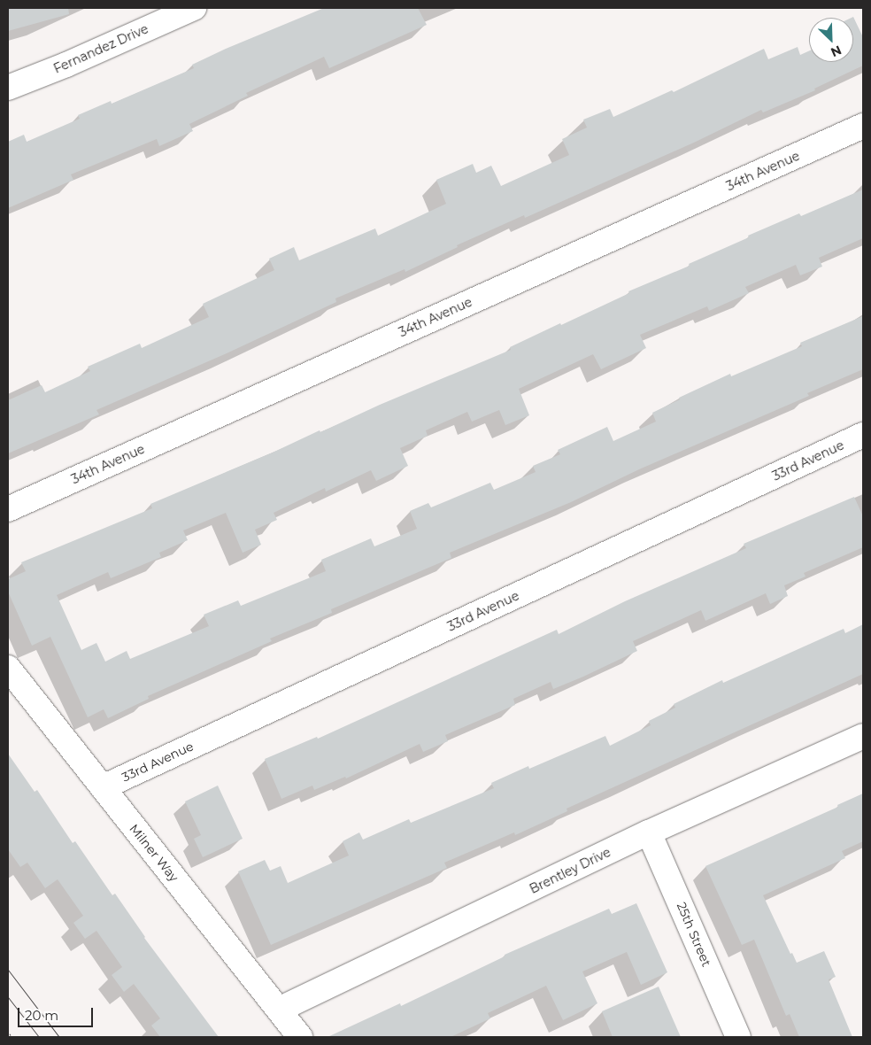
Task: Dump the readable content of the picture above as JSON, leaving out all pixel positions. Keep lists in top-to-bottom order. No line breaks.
{"streets":{"street":["Fernandez Drive","34th Avenue","33rd Avenue","Milner Way","Brentley Drive","25th Street"]},"crossings":[["33rd Avenue","Milner Way"],["Milner Way","Brentley Drive"],["Brentley Drive","25th Street"]],"scale_bar":"20 m","north":"bottom right"}
